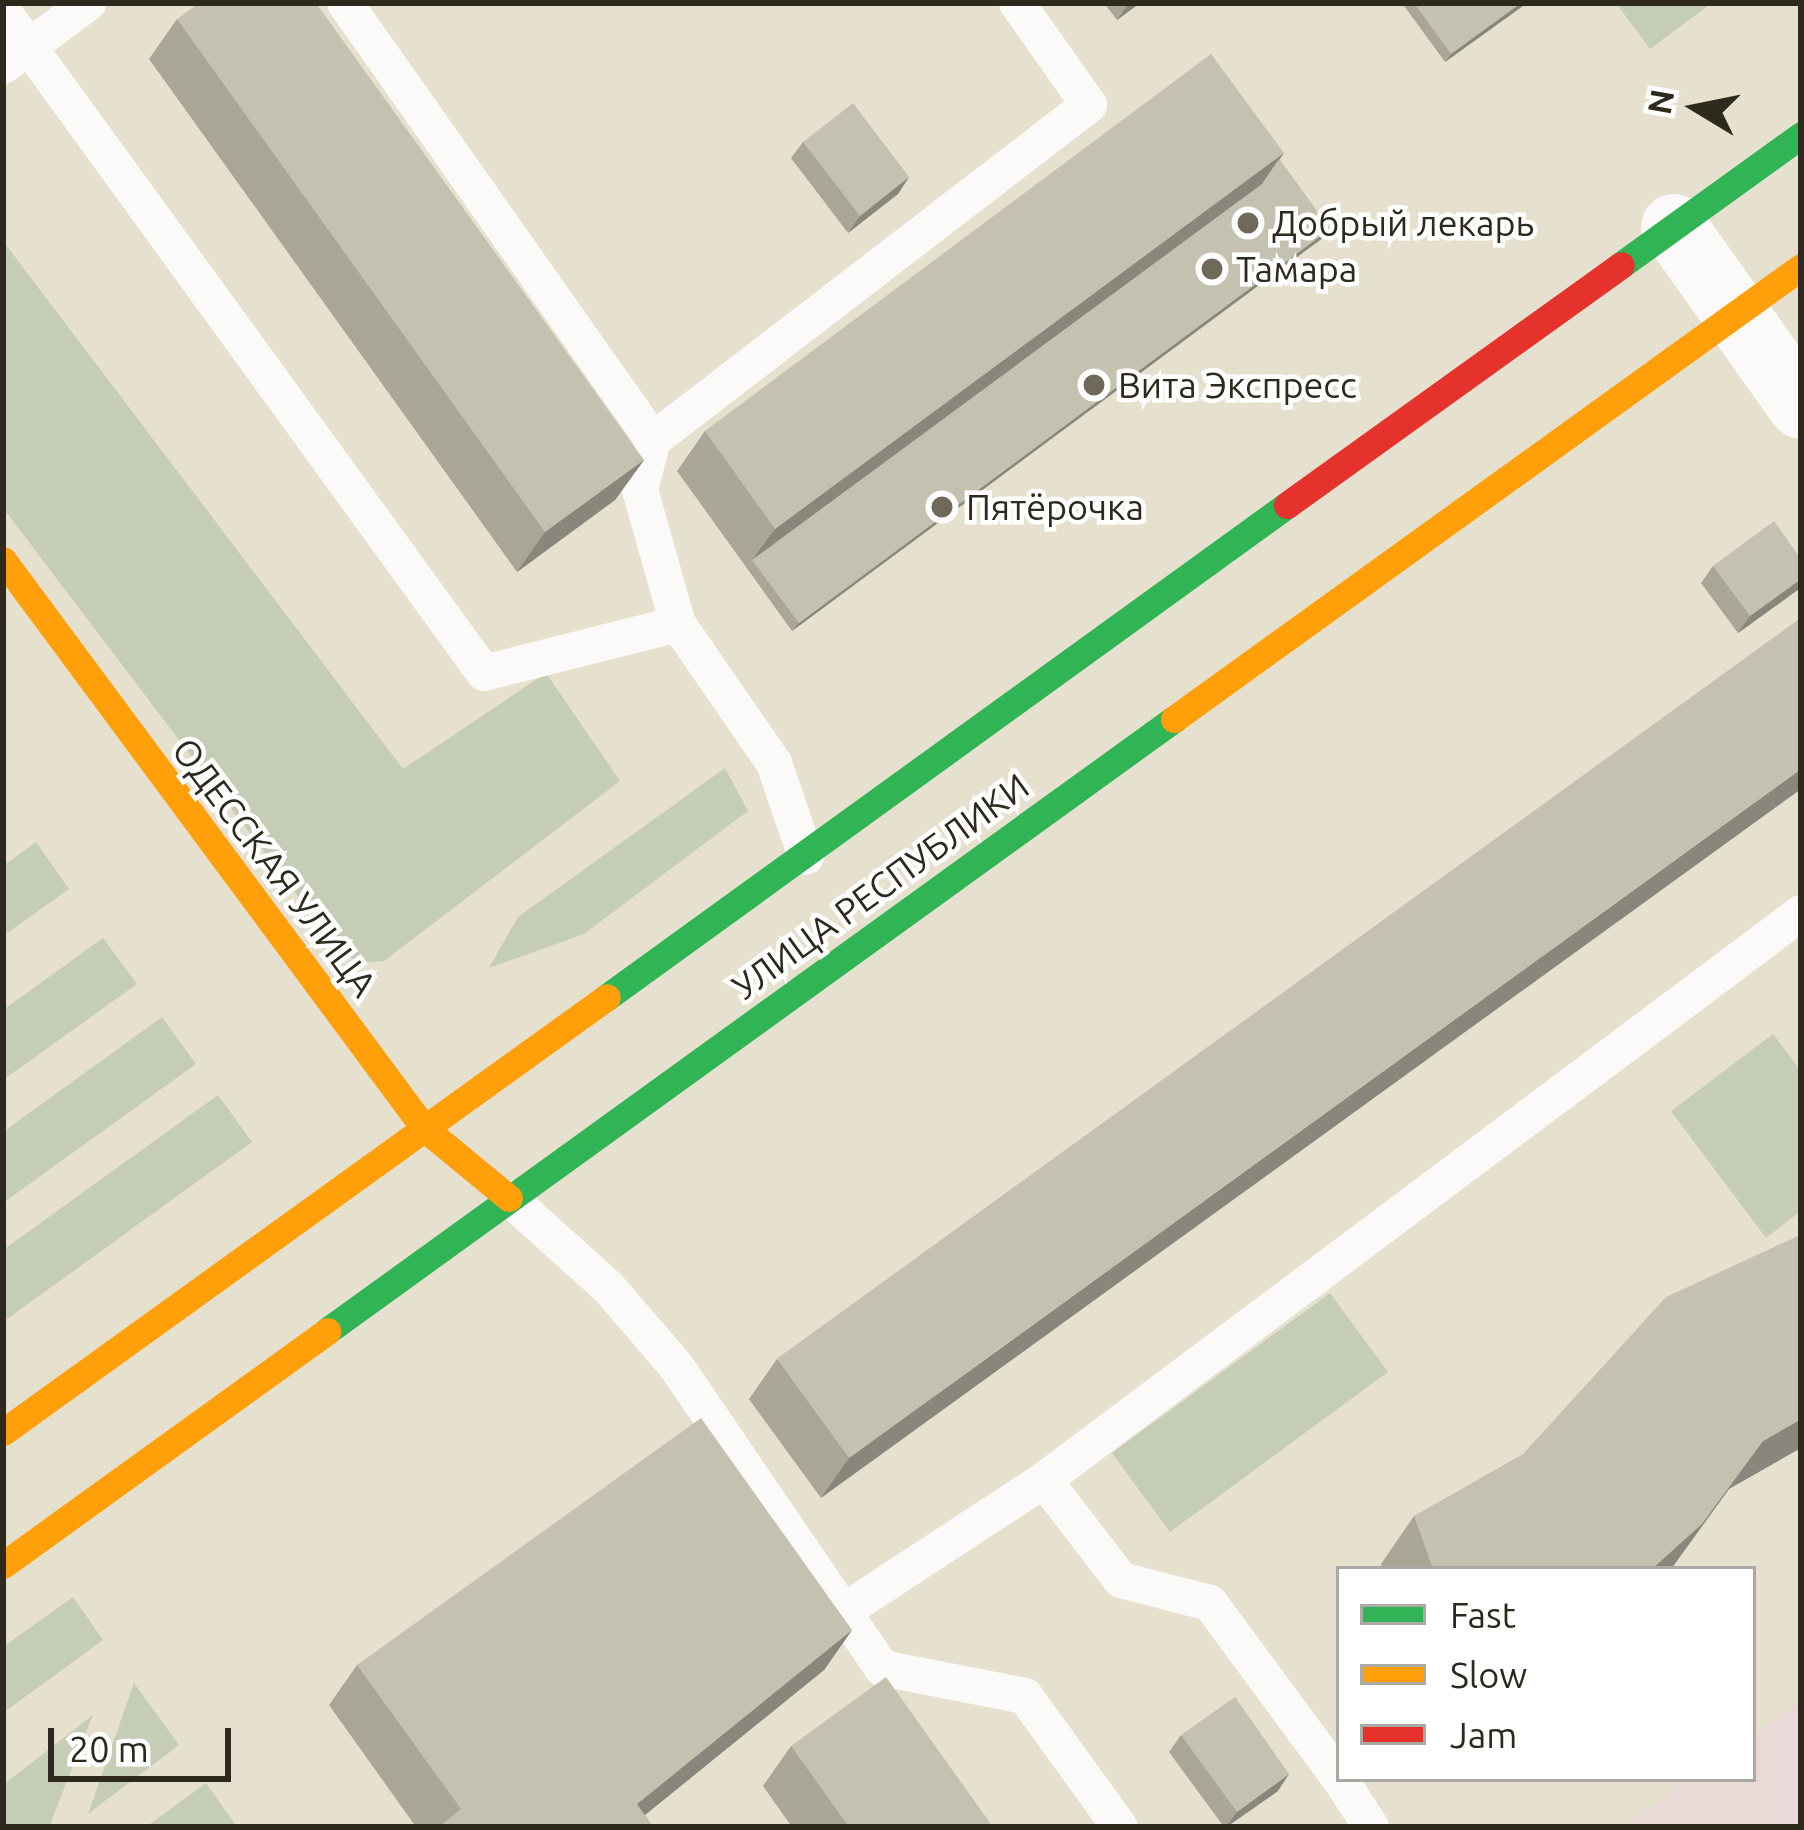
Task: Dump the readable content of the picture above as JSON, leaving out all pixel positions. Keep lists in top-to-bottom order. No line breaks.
{"streets":{"main road":["ОДЕССКАЯ УЛИЦА","УЛИЦА РЕСПУБЛИКИ"]},"crossings":[["ОДЕССКАЯ УЛИЦА","УЛИЦА РЕСПУБЛИКИ"]],"places":["Добрый лекарь","Тамара","Вита Экспресс","Пятёрочка"],"legend":["Fast","Slow","Jam"],"scale_bar":"20 m","north":"left"}
